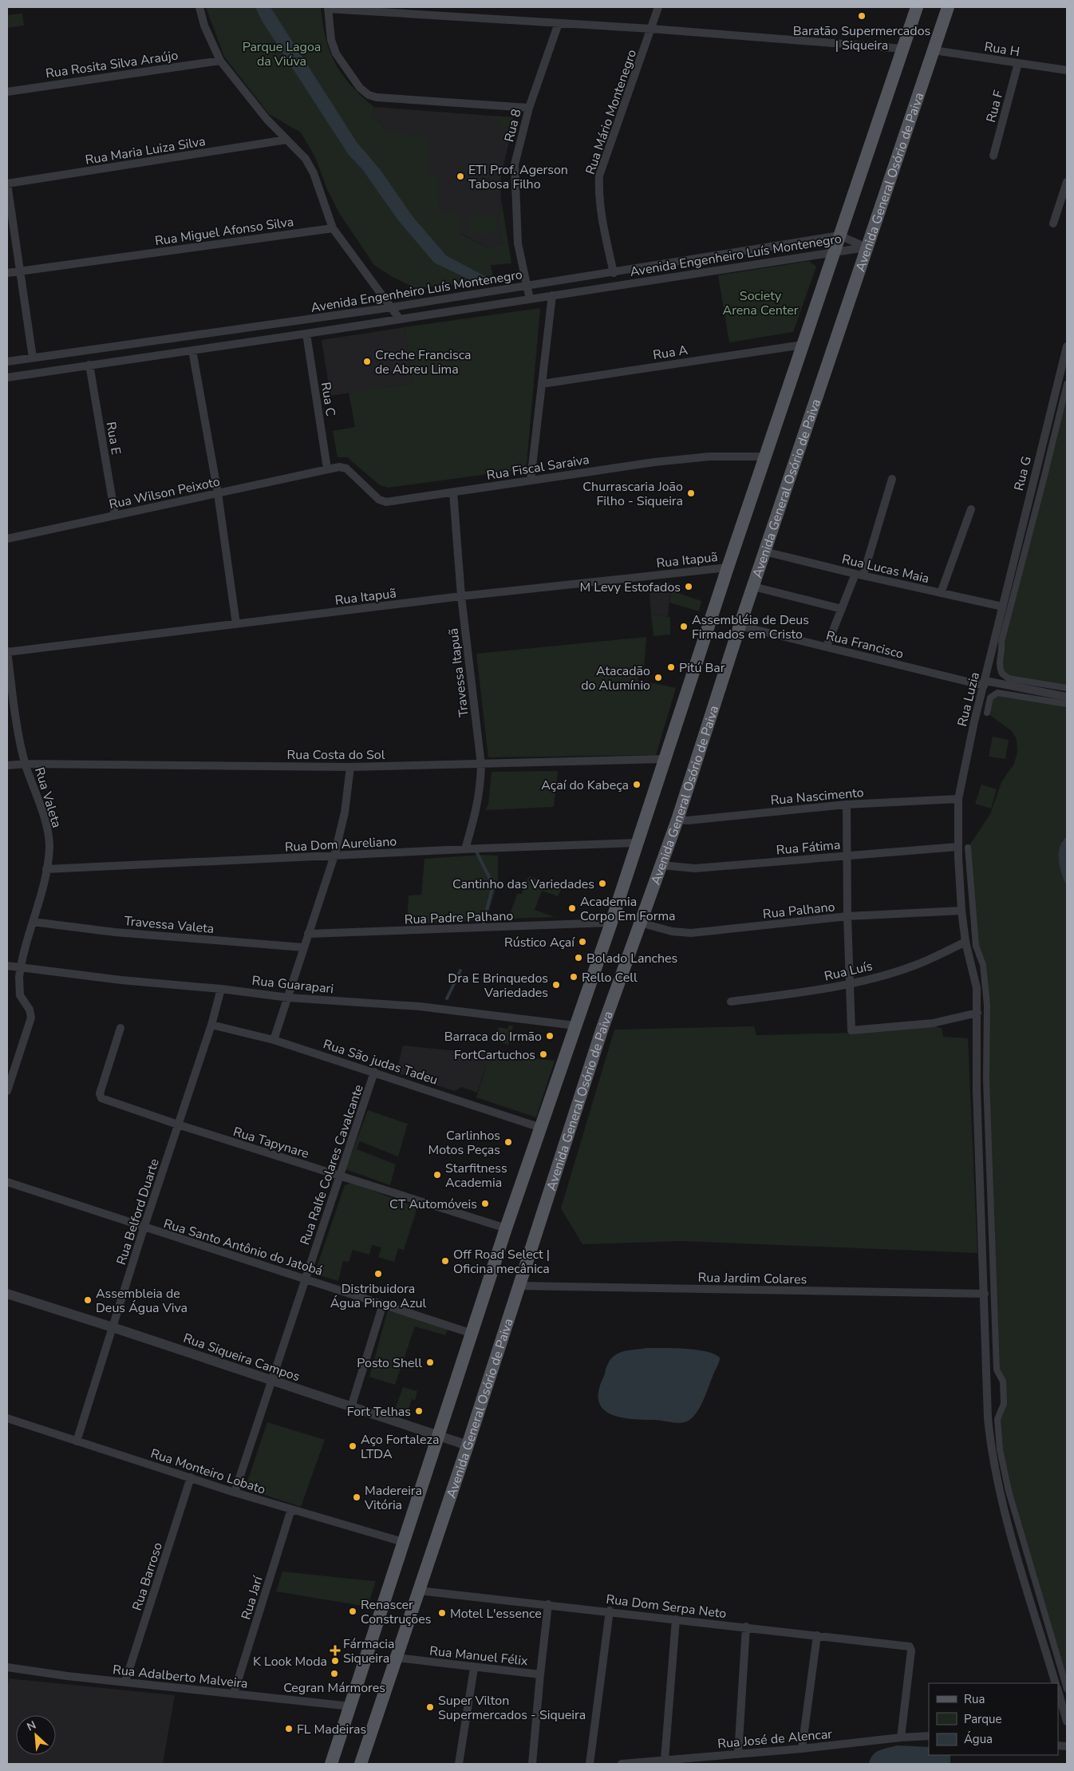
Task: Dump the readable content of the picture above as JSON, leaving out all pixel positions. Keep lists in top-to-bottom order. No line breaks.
{"streets":{"main road":["Avenida General Osório de Paiva"],"street":["Rua H","Rua Rosita Silva Araújo","Rua F","Rua Mário Montenegro","Rua 8","Rua Maria Luiza Silva","Rua Miguel Afonso Silva","Avenida Engenheiro Luís Montenegro","Rua A","Rua C","Rua E","Rua Fiscal Saraiva","Rua G","Rua Wilson Peixoto","Rua Itapuã","Rua Lucas Maia","Rua Francisco","Travessa Itapuã","Rua Luzia","Rua Costa do Sol","Rua Nascimento","Rua Valeta","Rua Dom Aureliano","Rua Fátima","Rua Palhano","Rua Padre Palhano","Travessa Valeta","Rua Luís","Rua Guarapari","Rua São judas Tadeu","Rua Tapynare","Rua Ralfe Colares Cavalcante","Rua Belford Duarte","Rua Santo Antônio do Jatobá","Rua Jardim Colares","Rua Siqueira Campos","Rua Monteiro Lobato","Rua Barroso","Rua Jarí","Rua Dom Serpa Neto","Rua Manuel Félix","Rua Adalberto Malveira","Rua José de Alencar"]},"crossings":[["Rua H","Rua F"],["Rua H","Avenida General Osório de Paiva"],["Rua Mário Montenegro","Avenida Engenheiro Luís Montenegro"],["Rua 8","Avenida Engenheiro Luís Montenegro"],["Avenida General Osório de Paiva","Avenida Engenheiro Luís Montenegro"],["Avenida General Osório de Paiva","Rua A"],["Avenida General Osório de Paiva","Rua Fiscal Saraiva"],["Avenida General Osório de Paiva","Rua Itapuã"],["Avenida General Osório de Paiva","Rua Lucas Maia"],["Avenida General Osório de Paiva","Rua Francisco"],["Avenida General Osório de Paiva","Rua Costa do Sol"],["Avenida General Osório de Paiva","Rua Nascimento"],["Avenida General Osório de Paiva","Rua Dom Aureliano"],["Avenida General Osório de Paiva","Rua Fátima"],["Avenida General Osório de Paiva","Rua Palhano"],["Avenida General Osório de Paiva","Rua Padre Palhano"],["Avenida General Osório de Paiva","Rua Guarapari"],["Avenida General Osório de Paiva","Rua São judas Tadeu"],["Avenida General Osório de Paiva","Rua Tapynare"],["Avenida General Osório de Paiva","Rua Santo Antônio do Jatobá"],["Avenida General Osório de Paiva","Rua Jardim Colares"],["Avenida General Osório de Paiva","Rua Siqueira Campos"],["Avenida General Osório de Paiva","Rua Monteiro Lobato"],["Avenida General Osório de Paiva","Rua Dom Serpa Neto"],["Avenida General Osório de Paiva","Rua Manuel Félix"],["Avenida General Osório de Paiva","Rua Adalberto Malveira"],["Avenida Engenheiro Luís Montenegro","Rua C"],["Avenida Engenheiro Luís Montenegro","Rua E"],["Rua C","Rua Fiscal Saraiva"],["Rua C","Rua Wilson Peixoto"],["Rua E","Rua Wilson Peixoto"],["Rua Fiscal Saraiva","Rua Wilson Peixoto"],["Rua Fiscal Saraiva","Travessa Itapuã"],["Rua G","Rua Lucas Maia"],["Rua G","Rua Luzia"],["Rua Itapuã","Travessa Itapuã"],["Rua Itapuã","Rua Valeta"],["Rua Lucas Maia","Rua Luzia"],["Rua Francisco","Rua Luzia"],["Travessa Itapuã","Rua Costa do Sol"],["Travessa Itapuã","Rua Dom Aureliano"],["Rua Luzia","Rua Nascimento"],["Rua Costa do Sol","Rua Valeta"],["Rua Valeta","Rua Dom Aureliano"],["Rua Valeta","Travessa Valeta"],["Rua Valeta","Rua Guarapari"],["Rua Guarapari","Rua Belford Duarte"],["Rua São judas Tadeu","Rua Ralfe Colares Cavalcante"],["Rua São judas Tadeu","Rua Belford Duarte"],["Rua Tapynare","Rua Ralfe Colares Cavalcante"],["Rua Tapynare","Rua Belford Duarte"],["Rua Ralfe Colares Cavalcante","Rua Santo Antônio do Jatobá"],["Rua Ralfe Colares Cavalcante","Rua Siqueira Campos"],["Rua Ralfe Colares Cavalcante","Rua Monteiro Lobato"],["Rua Belford Duarte","Rua Santo Antônio do Jatobá"],["Rua Belford Duarte","Rua Siqueira Campos"],["Rua Belford Duarte","Rua Monteiro Lobato"],["Rua Monteiro Lobato","Rua Barroso"],["Rua Monteiro Lobato","Rua Jarí"],["Rua Barroso","Rua Adalberto Malveira"],["Rua Jarí","Rua Adalberto Malveira"],["Rua Dom Serpa Neto","Rua José de Alencar"]],"parks":["Parque Lagoa da Viúva","Society Arena Center"],"places":{"other":["Baratão Supermercados | Siqueira","ETI Prof. Agerson Tabosa Filho","Creche Francisca de Abreu Lima","Churrascaria João Filho - Siqueira","M Levy Estofados","Assembléia de Deus Firmados em Cristo","Pitú Bar","Atacadão do Alumínio","Açaí do Kabeça","Cantinho das Variedades","Academia Corpo Em Forma","Rústico Açaí","Bolado Lanches","Rello Cell","Dra E Brinquedos Variedades","Barraca do Irmão","FortCartuchos","Carlinhos Motos Peças","Starfitness Academia","CT Automóveis","Off Road Select | Oficina mecânica","Distribuidora Água Pingo Azul","Assembleia de Deus Água Viva","Posto Shell","Fort Telhas","Aço Fortaleza LTDA","Madereira Vitória","Renascer Construções","Motel L'essence","K Look Moda","Cegran Mármores","Super Vilton Supermercados - Siqueira","FL Madeiras"],"health":["Fármacia Siqueira"]},"legend":["Rua","Parque","Água"],"north":"top left"}
